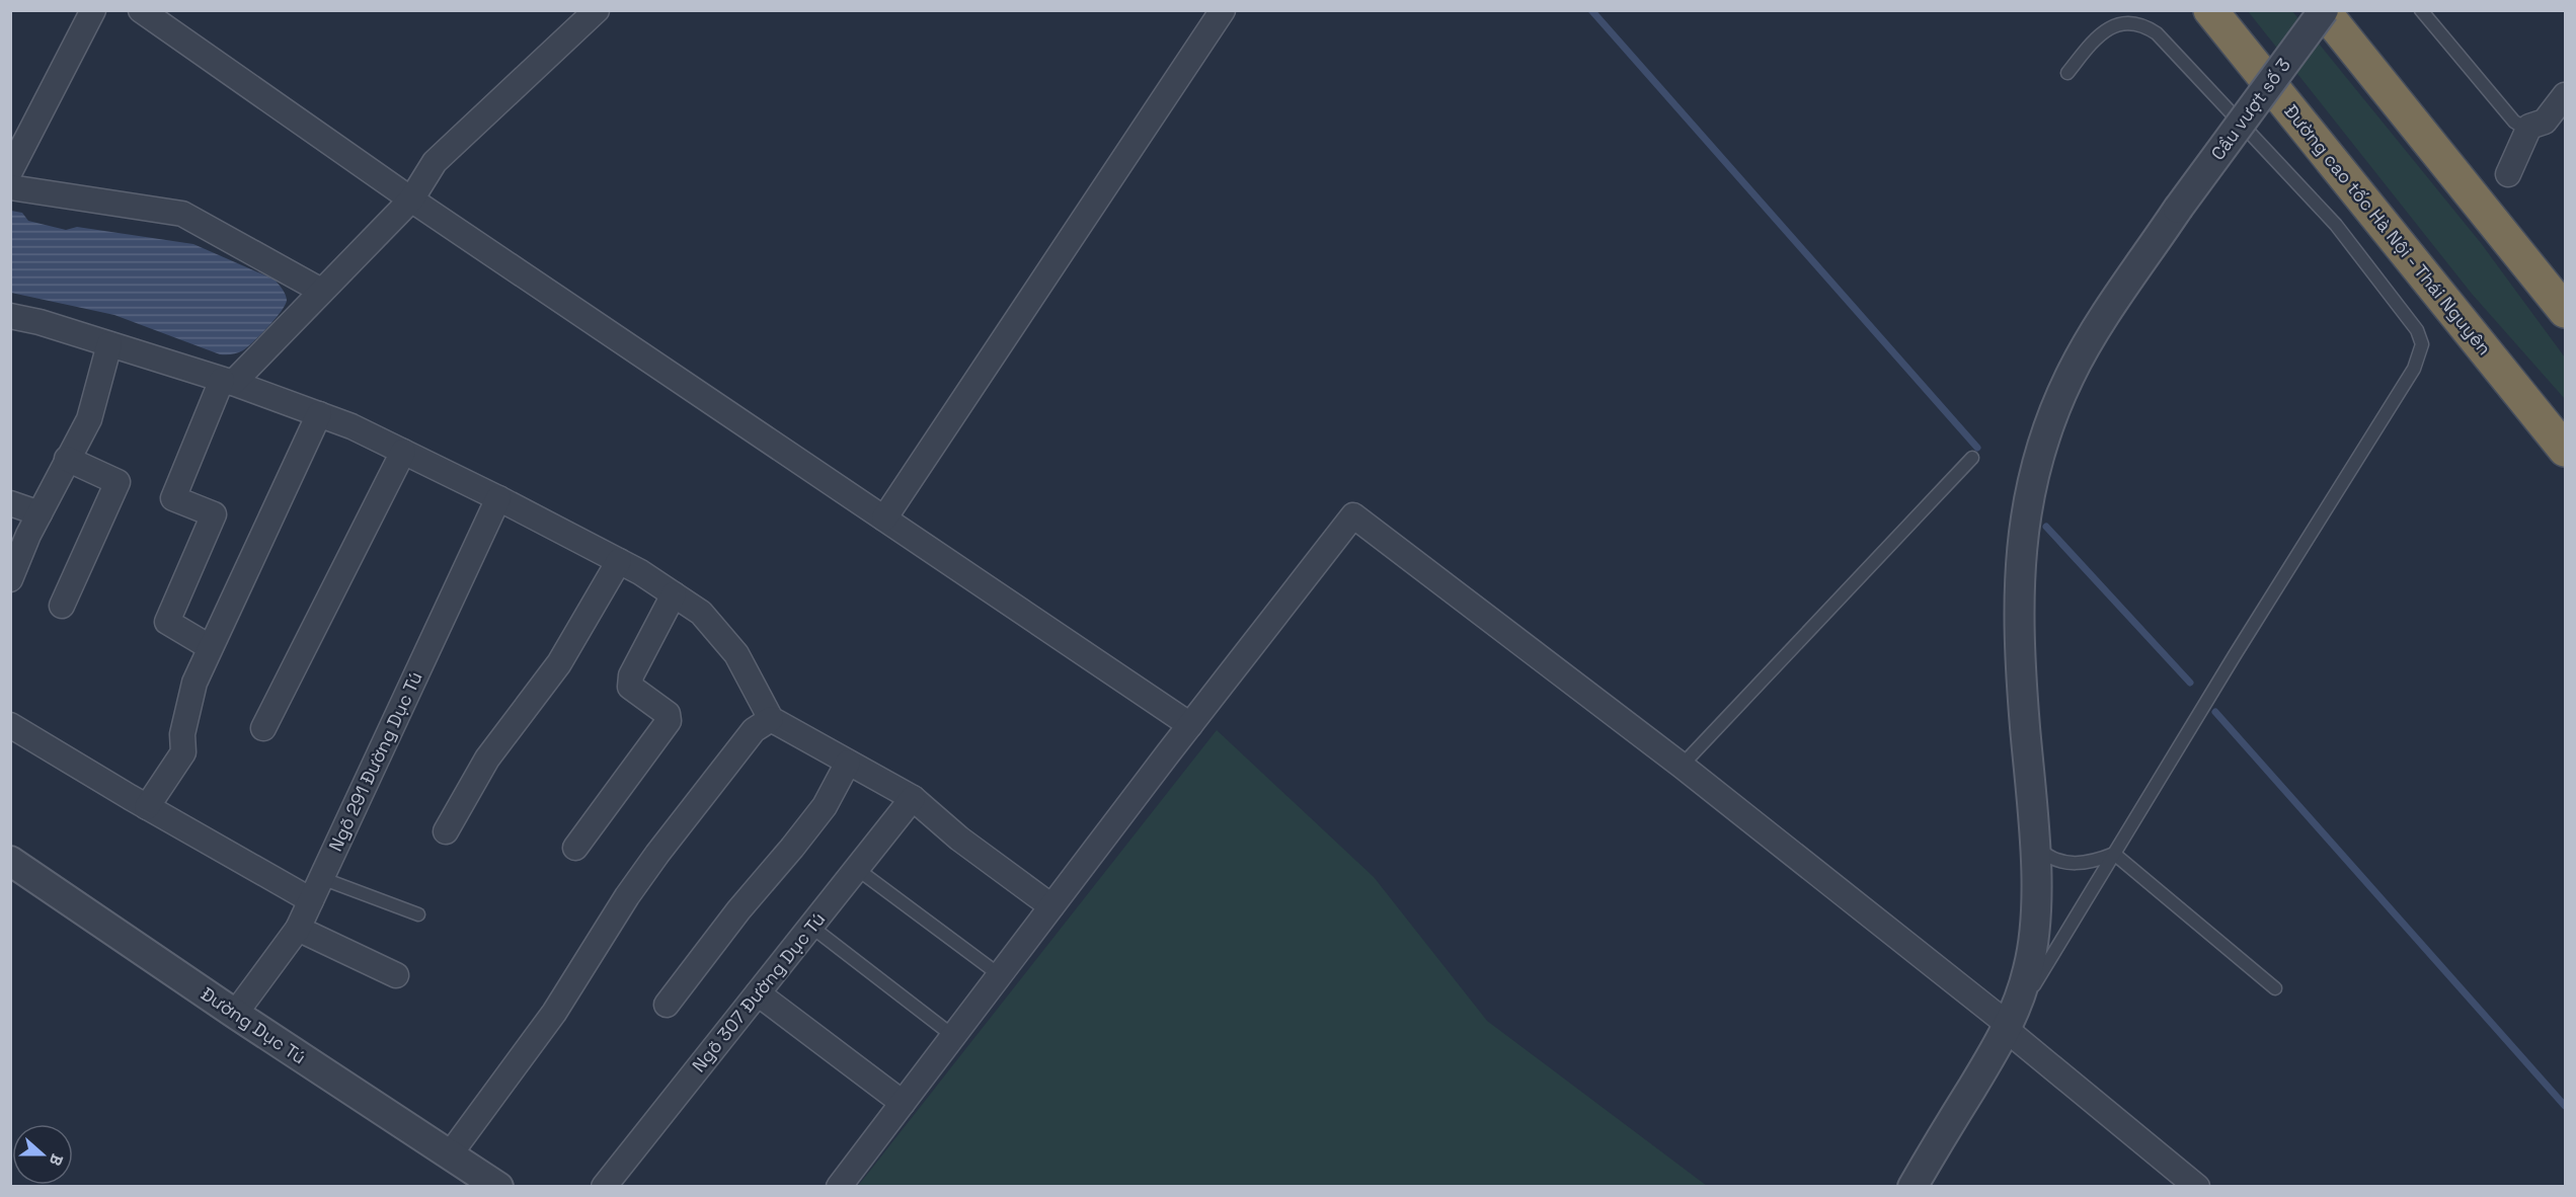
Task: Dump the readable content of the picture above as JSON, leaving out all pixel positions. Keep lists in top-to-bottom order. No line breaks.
{"streets":{"highway":["Đường cao tốc Hà Nội - Thái Nguyên"],"street":["Cầu vượt số 3","Ngõ 291 Đường Dục Tú","Ngõ 307 Đường Dục Tú","Đường Dục Tú"]},"crossings":[["Ngõ 291 Đường Dục Tú","Đường Dục Tú"]],"north":"right"}
